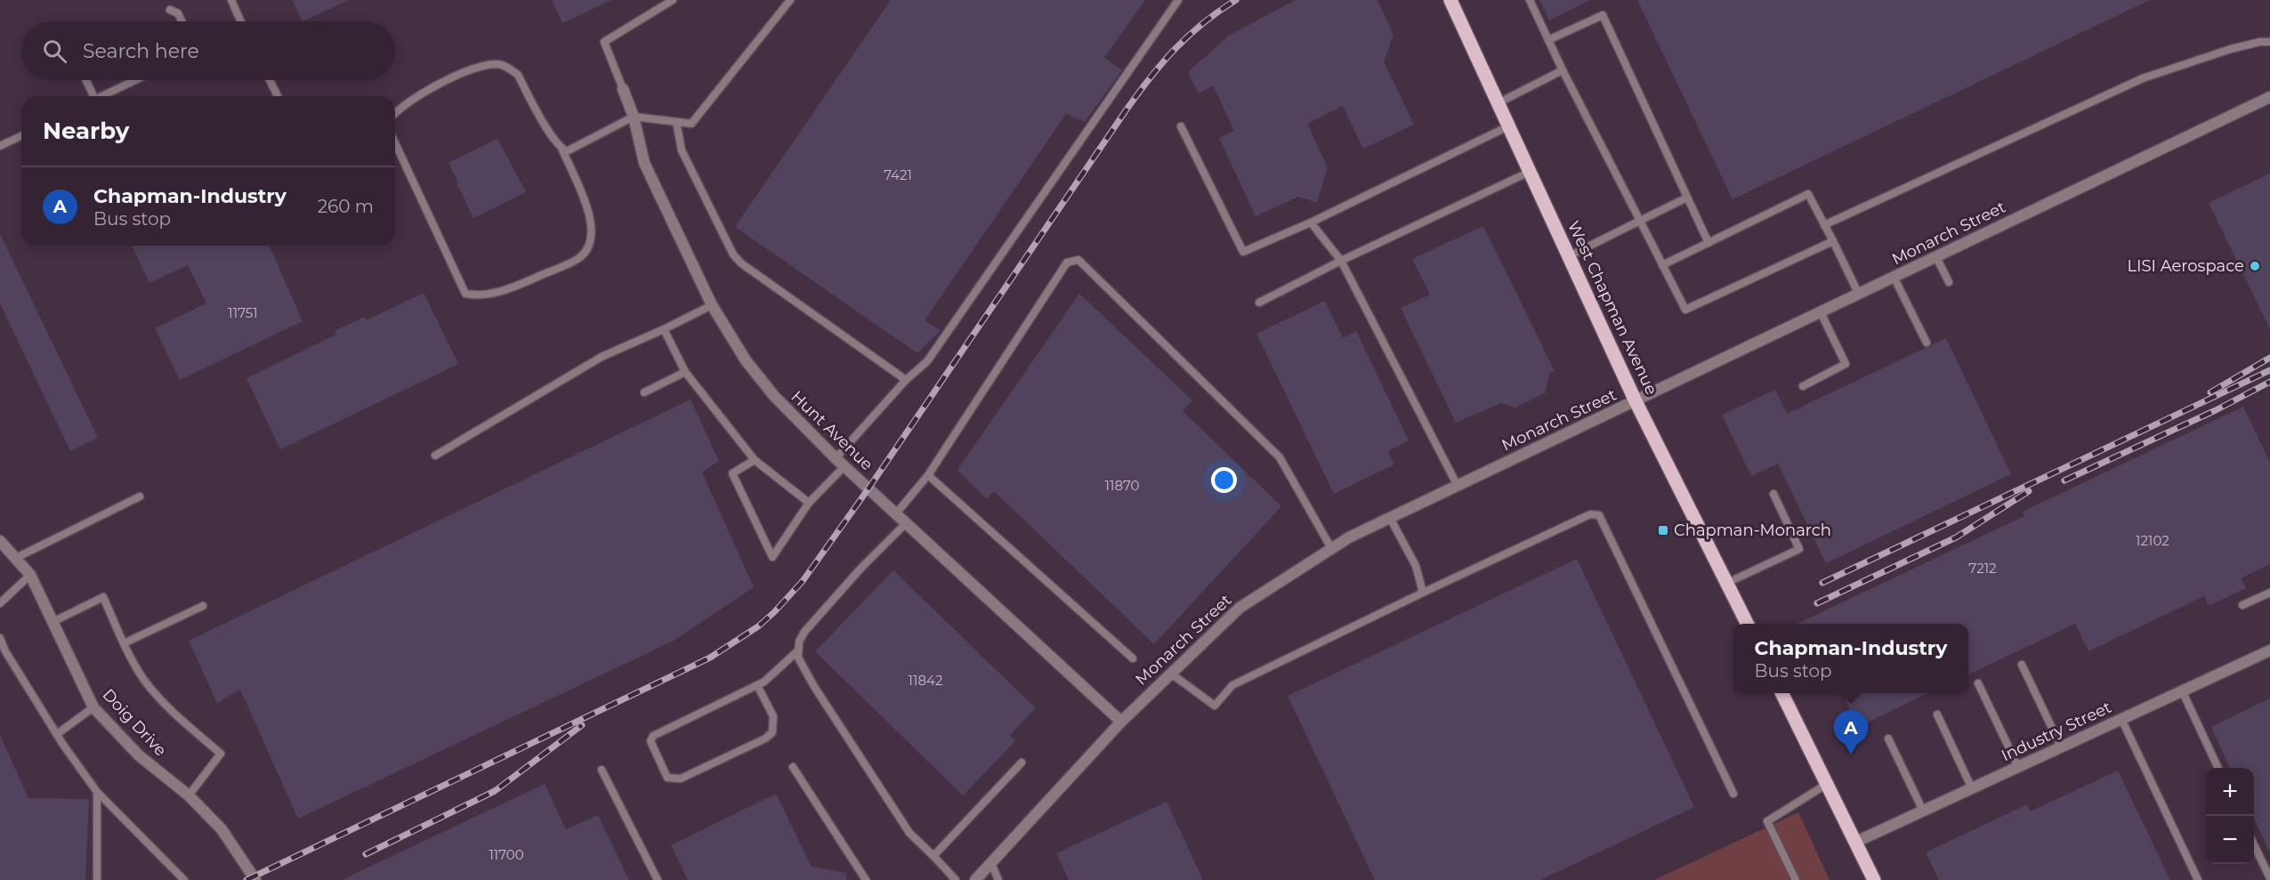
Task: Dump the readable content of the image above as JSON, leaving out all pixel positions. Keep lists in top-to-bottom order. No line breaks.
{"streets":{"main road":["West Chapman Avenue"],"street":["Monarch Street","Hunt Avenue","Doig Drive","Industry Street"]},"crossings":[["Monarch Street","West Chapman Avenue"],["Monarch Street","Hunt Avenue"]],"places":{"other":["LISI Aerospace"],"transit":["Chapman-Monarch"]},"house_numbers":["7421","11751","11870","12102","7212","11842","11700"],"page":{"search":"Search here","heading":"Nearby","list":[{"mark":"A","name":"Chapman-Industry","note":"Bus stop","value":"260 m"}],"popup":["Chapman-Industry","Bus stop"],"pins":"A","map_buttons":["+","−"]}}
